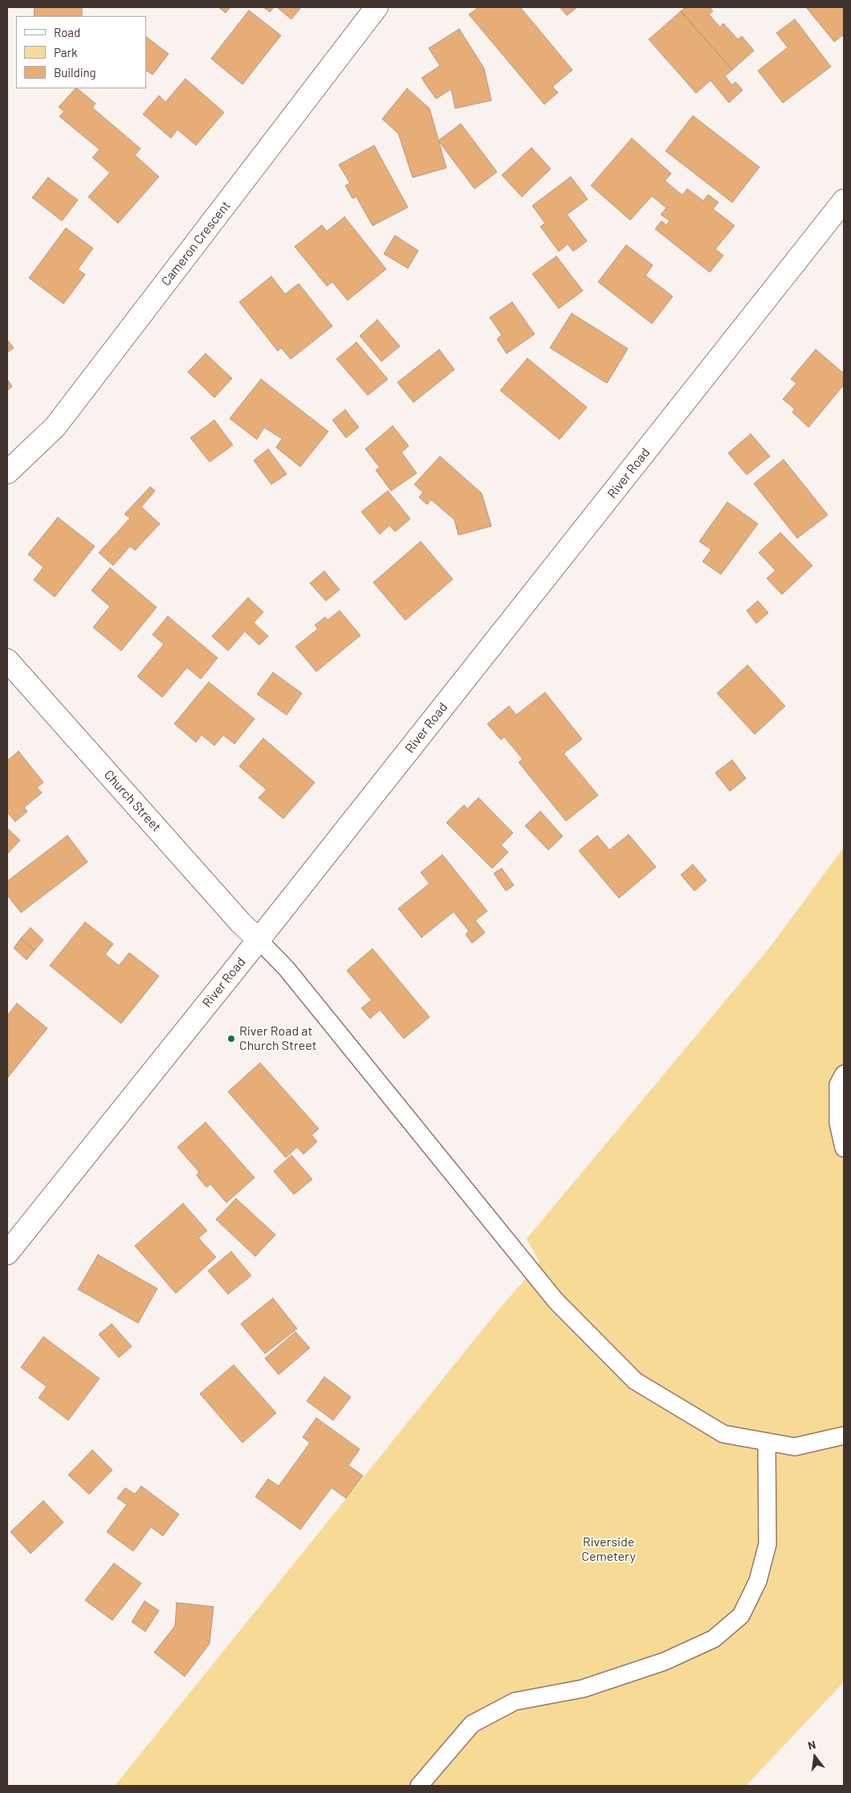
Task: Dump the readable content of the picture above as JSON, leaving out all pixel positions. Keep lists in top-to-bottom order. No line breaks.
{"streets":{"street":["Cameron Crescent","River Road","Church Street"]},"crossings":[["River Road","Church Street"]],"parks":["Riverside Cemetery"],"places":["River Road at Church Street"],"legend":["Road","Park","Building"],"north":"top"}
